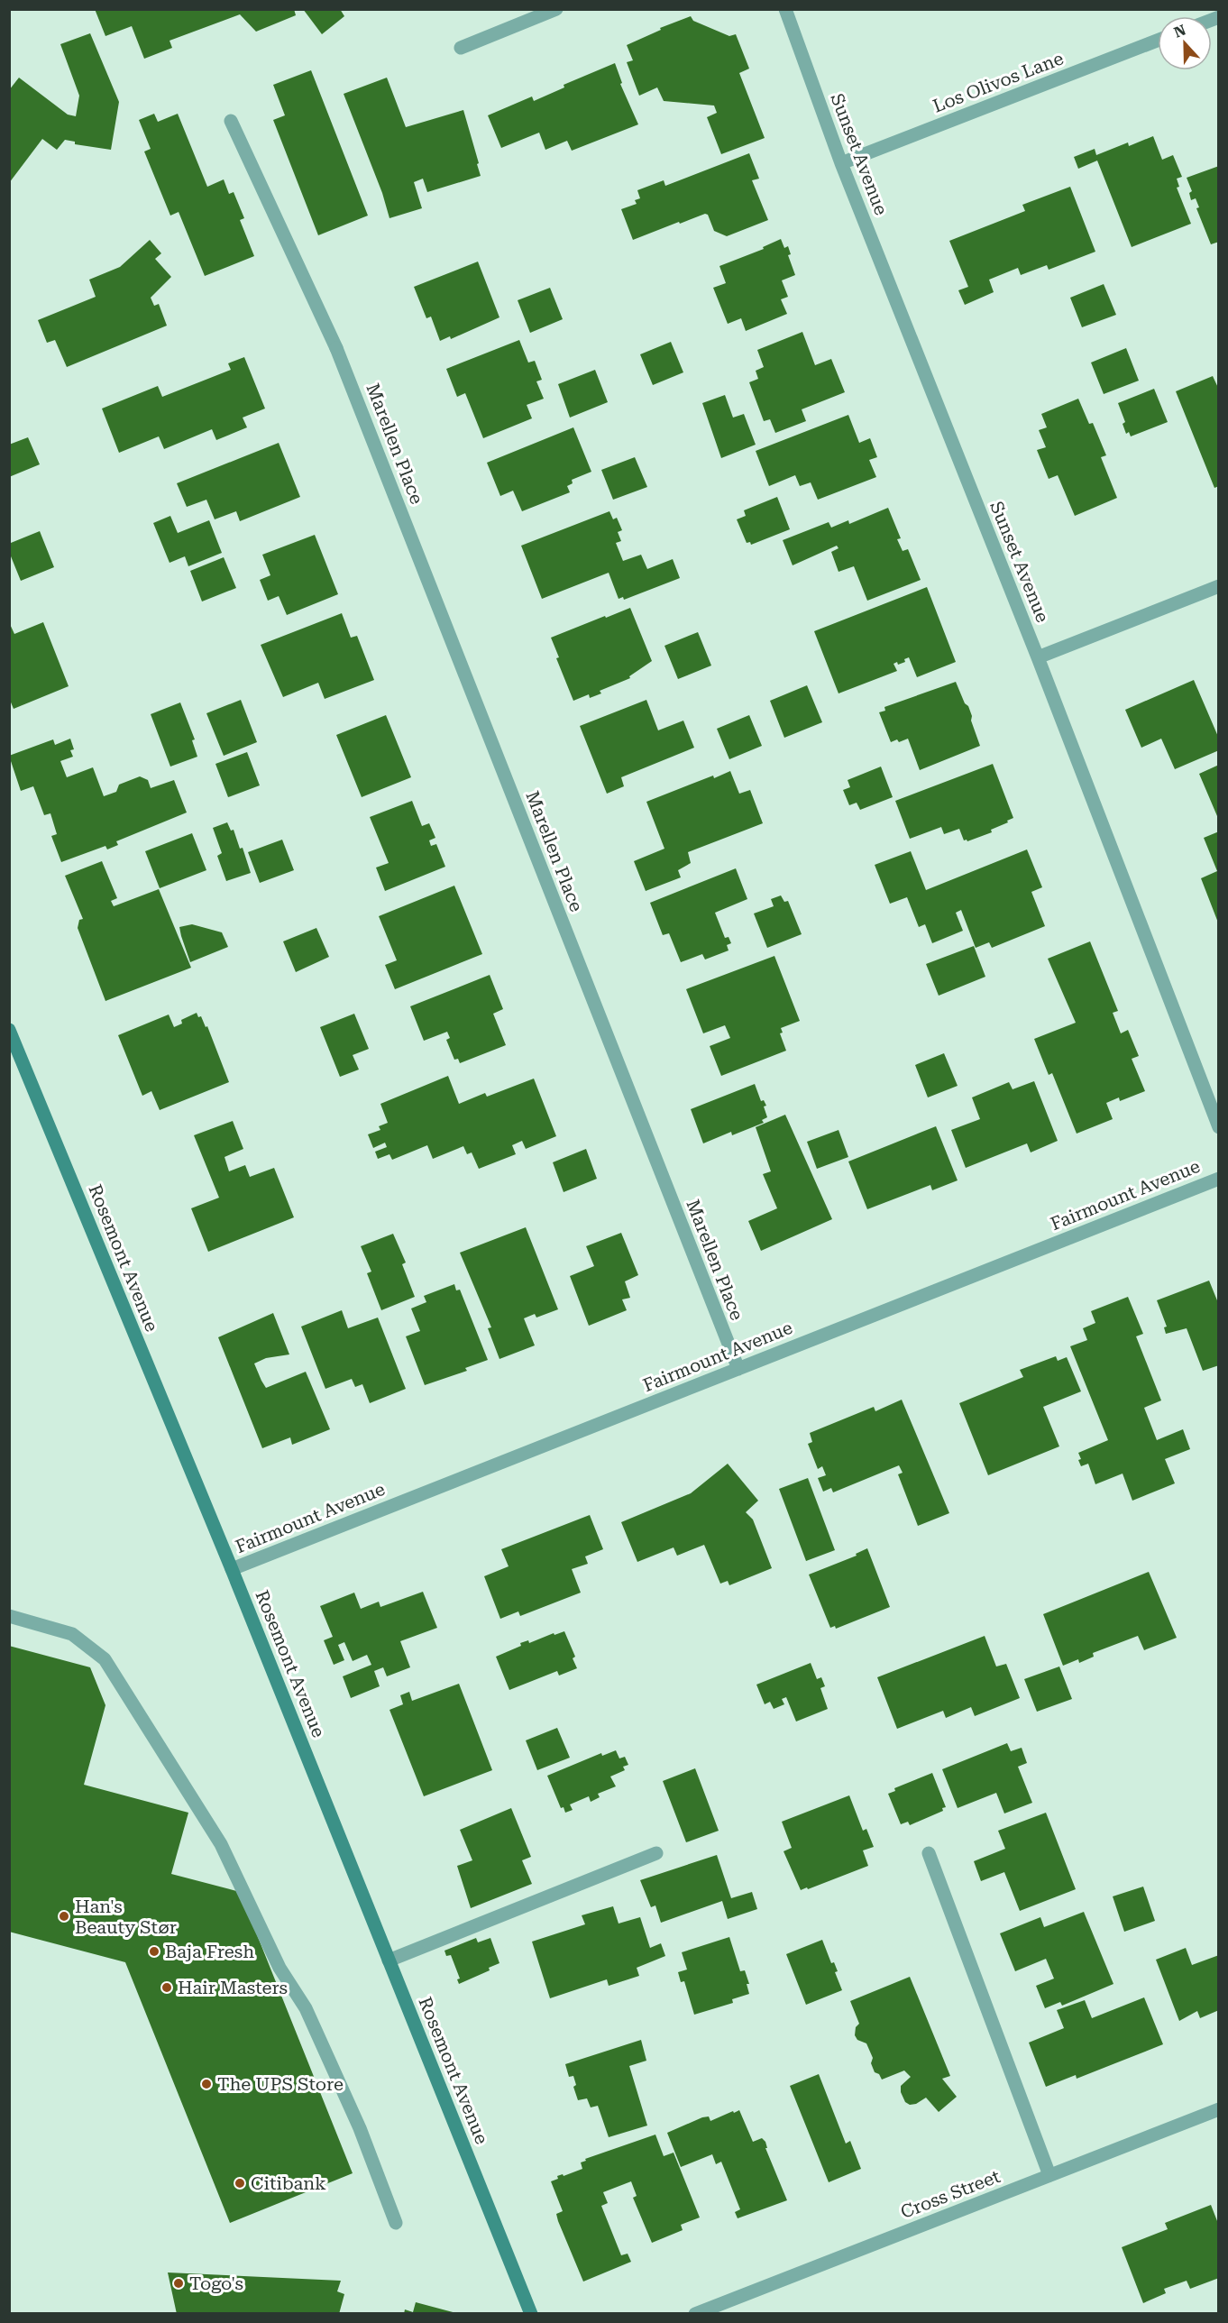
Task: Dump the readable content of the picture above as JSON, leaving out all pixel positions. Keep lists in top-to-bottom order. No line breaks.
{"streets":{"street":["Los Olivos Lane","Sunset Avenue","Marellen Place","Fairmount Avenue","Rosemont Avenue","Cross Street"]},"crossings":[["Los Olivos Lane","Sunset Avenue"],["Marellen Place","Fairmount Avenue"],["Fairmount Avenue","Rosemont Avenue"]],"places":["Han's Beauty Stør","Baja Fresh","Hair Masters","The UPS Store","Citibank","Togo's"],"north":"top"}
